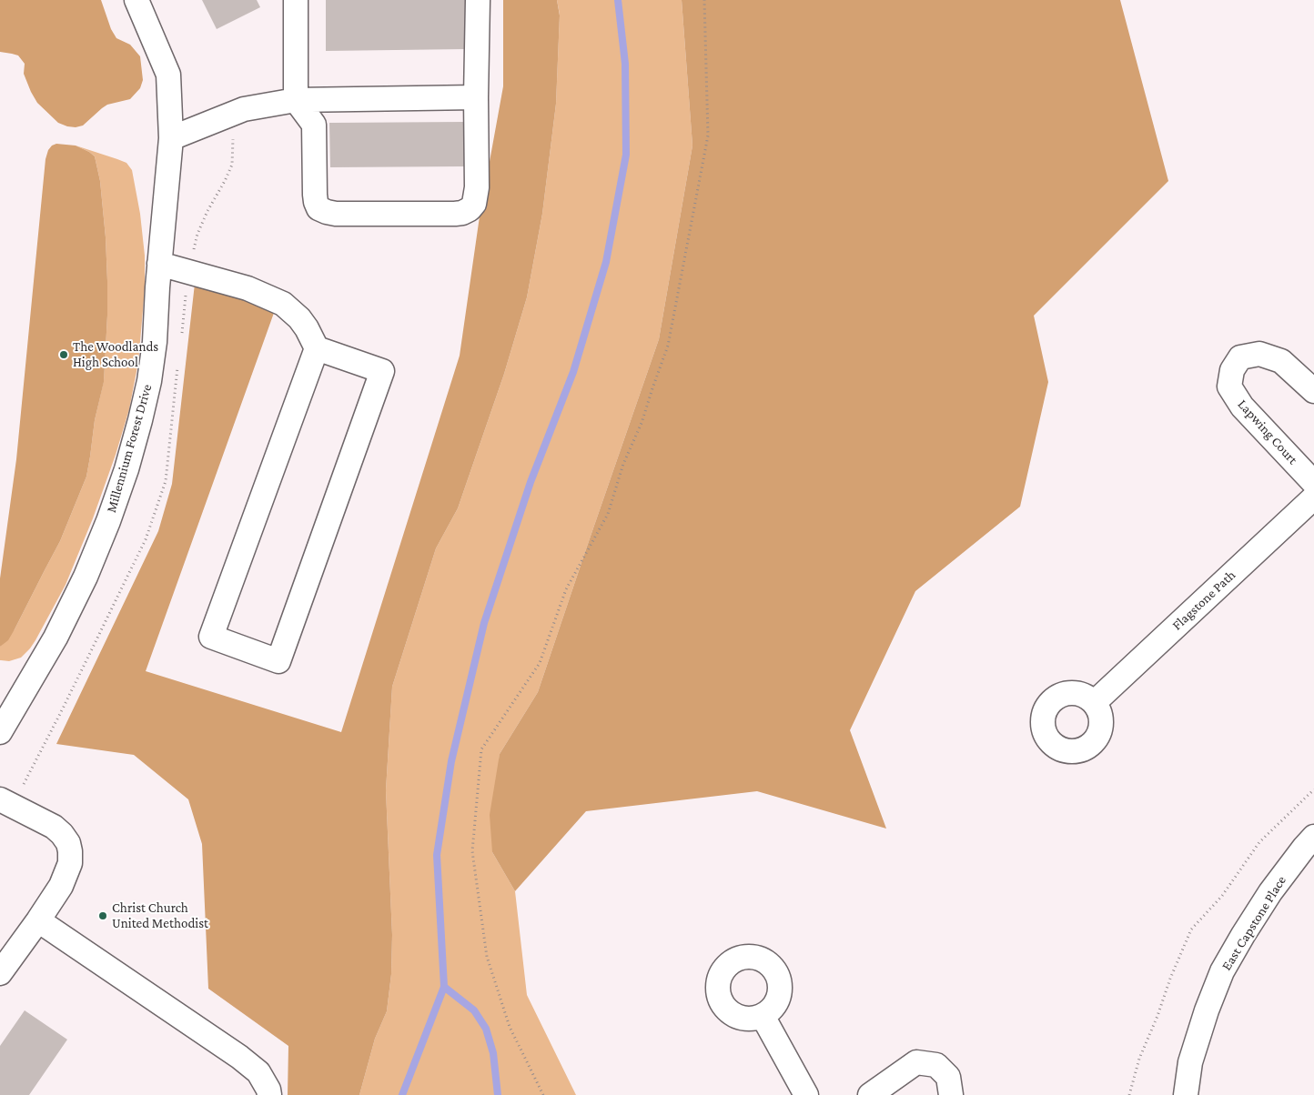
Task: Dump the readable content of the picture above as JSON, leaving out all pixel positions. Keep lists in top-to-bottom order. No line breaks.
{"streets":{"street":["Lapwing Court","Millennium Forest Drive","Flagstone Path","East Capstone Place"]},"places":["The Woodlands High School","Christ Church United Methodist"]}
